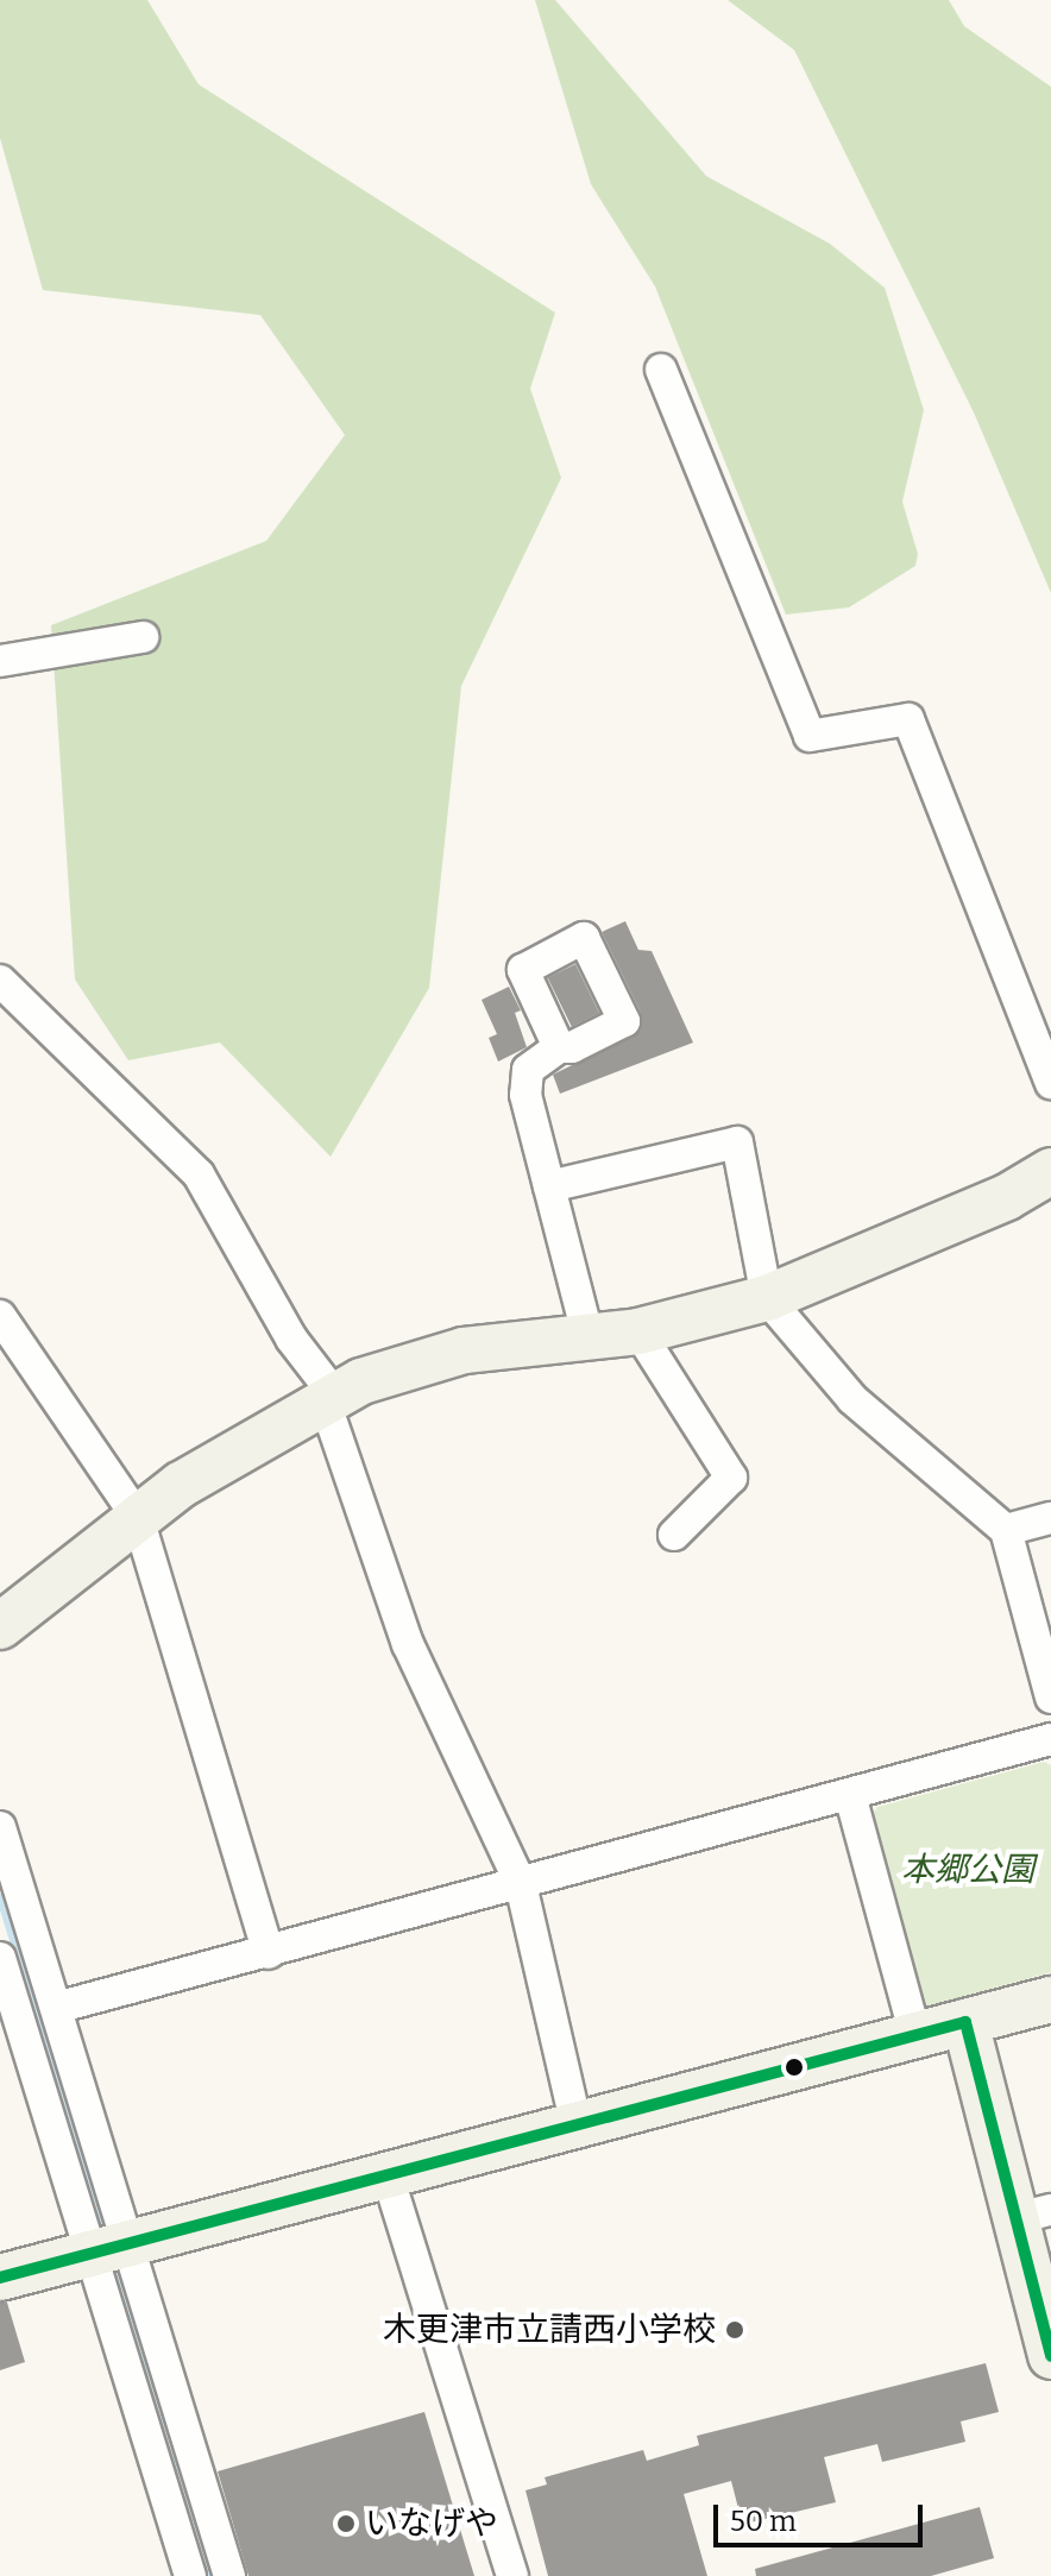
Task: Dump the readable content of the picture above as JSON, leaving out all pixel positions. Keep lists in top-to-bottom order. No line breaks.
{"parks":["本郷公園"],"places":["木更津市立請西小学校","いなげや"],"scale_bar":"50 m"}
